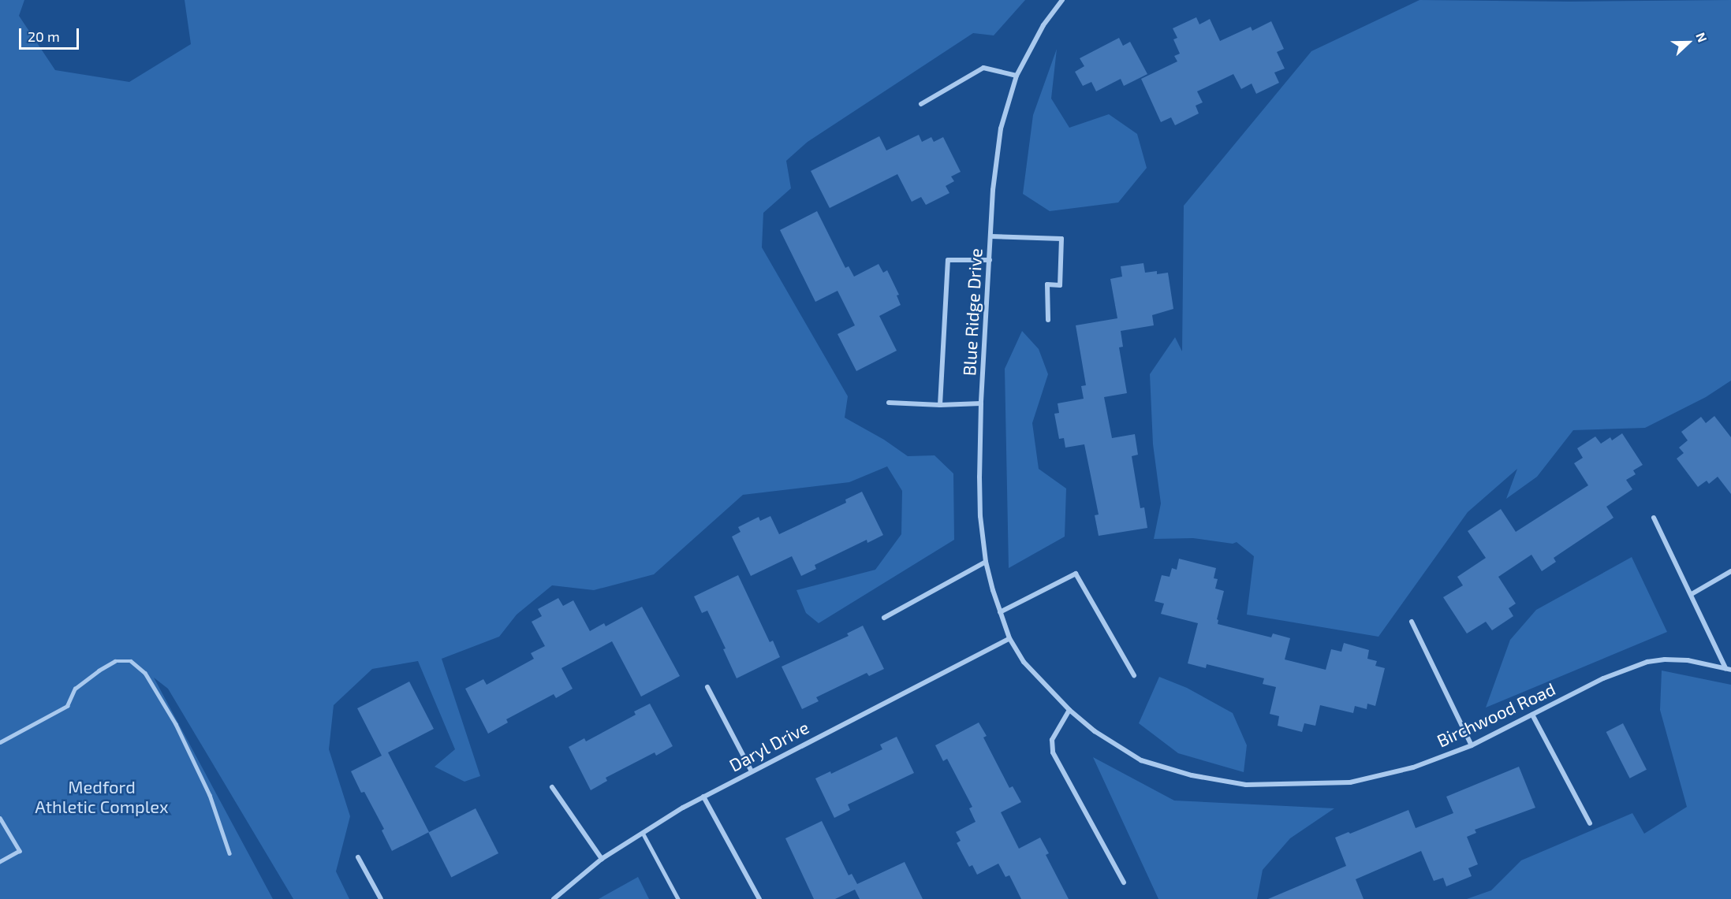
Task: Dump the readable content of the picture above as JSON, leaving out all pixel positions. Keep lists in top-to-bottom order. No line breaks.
{"streets":{"street":["Blue Ridge Drive","Birchwood Road","Daryl Drive"]},"crossings":[["Blue Ridge Drive","Birchwood Road"],["Blue Ridge Drive","Daryl Drive"],["Birchwood Road","Daryl Drive"]],"parks":["Medford Athletic Complex"],"scale_bar":"20 m","north":"right"}
